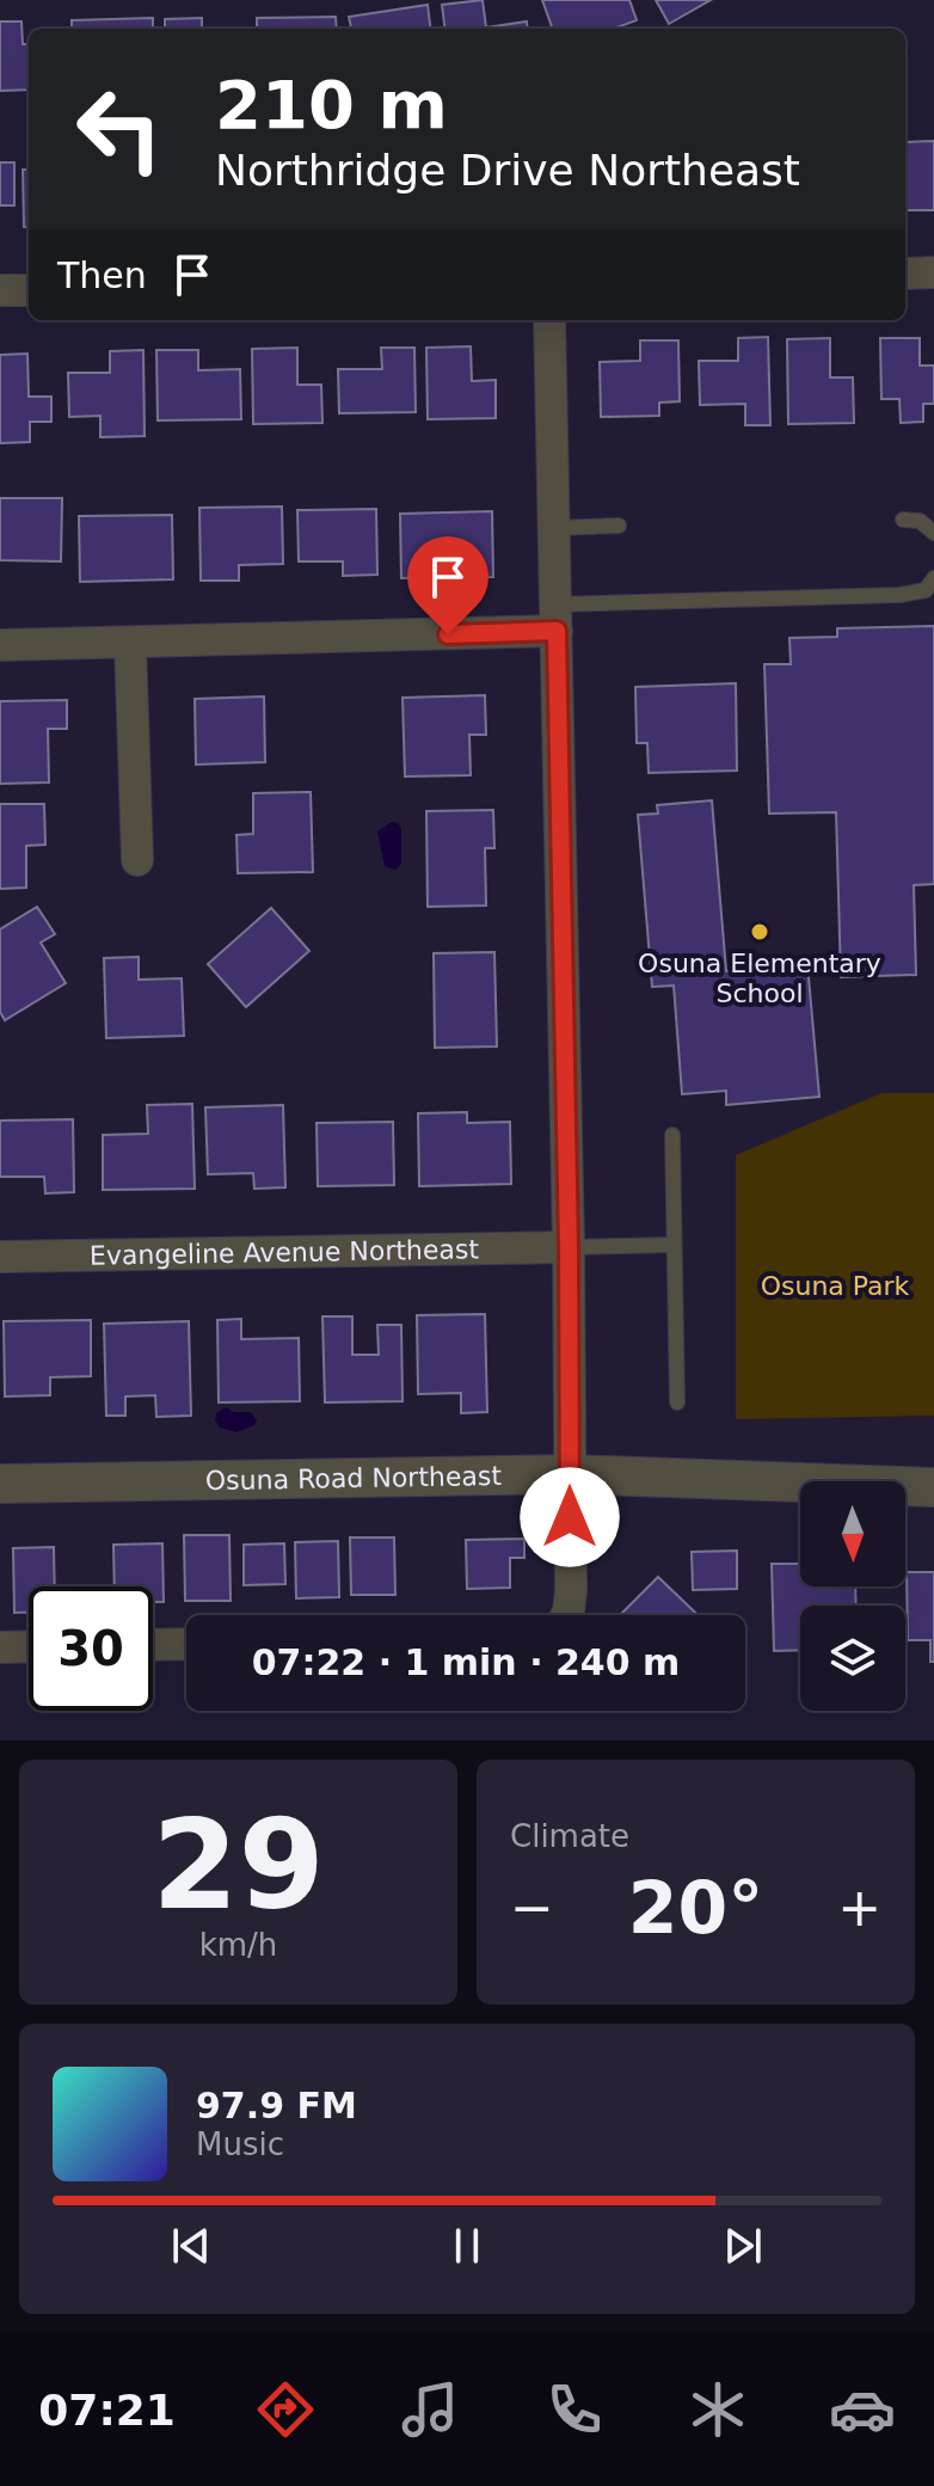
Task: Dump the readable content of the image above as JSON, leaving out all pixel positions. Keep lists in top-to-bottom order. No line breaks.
{"streets":{"street":["Evangeline Avenue Northeast","Osuna Road Northeast"]},"parks":["Osuna Park"],"places":["Osuna Elementary School"],"north":"bottom","page":{"turn":["210 m","Northridge Drive Northeast"],"then":"Then","limit":"30","trip":"07:22 · 1 min · 240 m","tile":[["29","km/h"],"Climate"],"heat":["−","20°","+"],"song":["97.9 FM","Music"],"tabs":"07:21"}}
